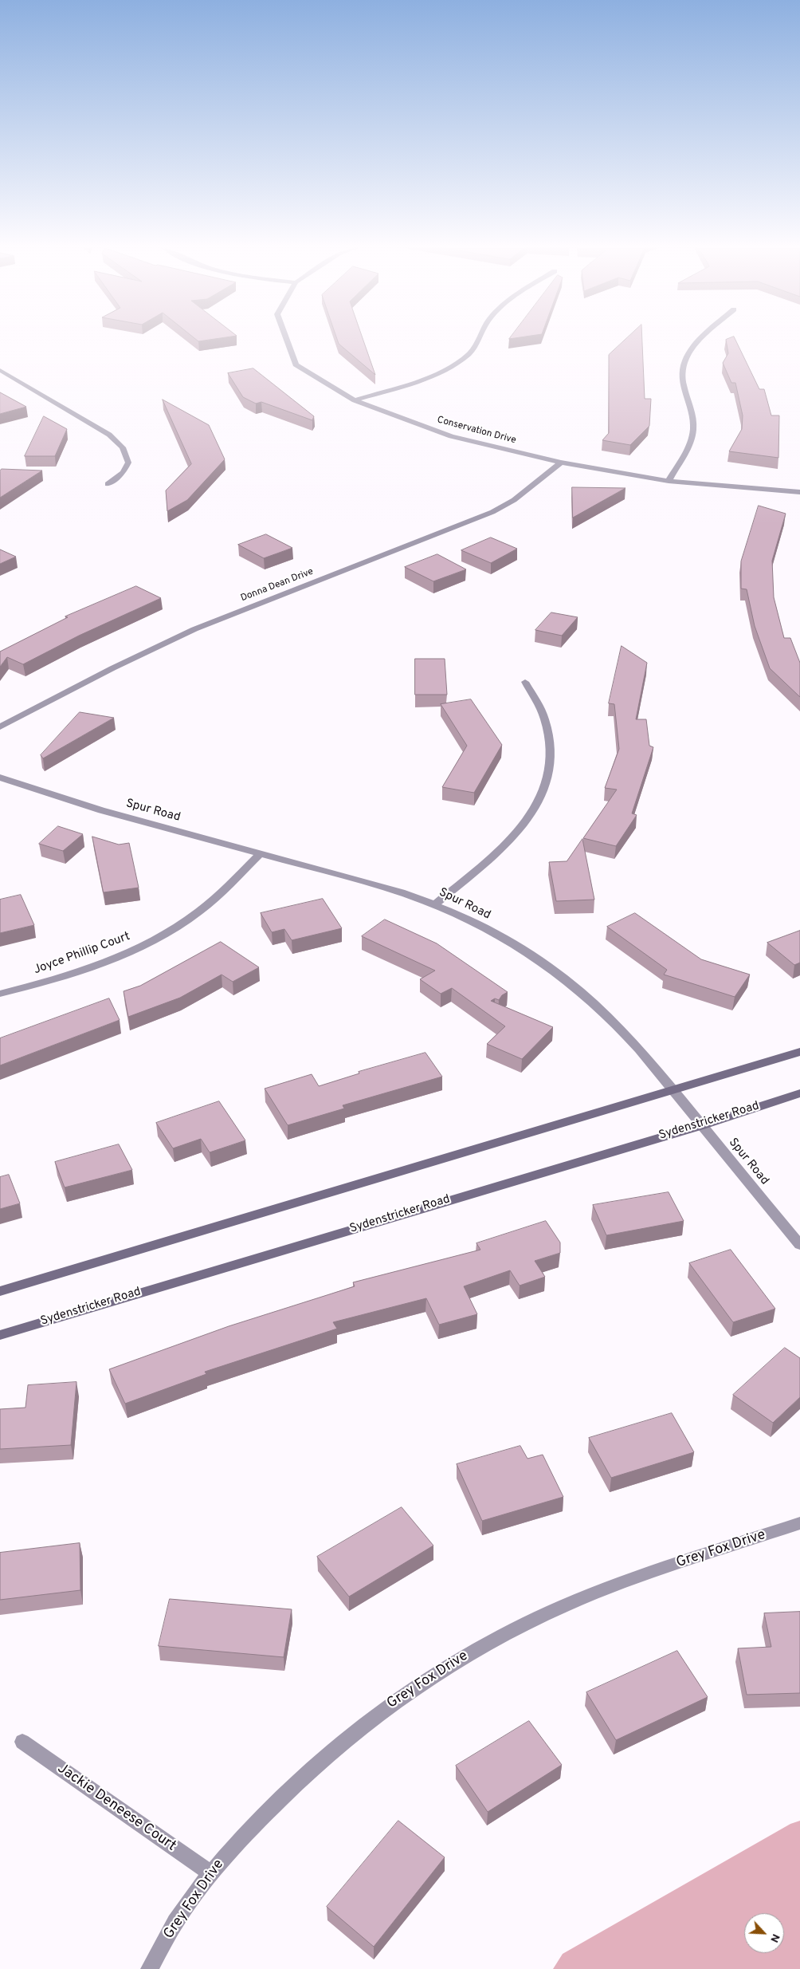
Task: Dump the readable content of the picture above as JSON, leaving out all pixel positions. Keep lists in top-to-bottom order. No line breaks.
{"streets":{"main road":["Sydenstricker Road"],"street":["Conservation Drive","Donna Dean Drive","Spur Road","Joyce Phillip Court","Grey Fox Drive","Jackie Deneese Court"]},"crossings":[["Conservation Drive","Donna Dean Drive"],["Spur Road","Joyce Phillip Court"],["Spur Road","Sydenstricker Road"],["Grey Fox Drive","Jackie Deneese Court"]],"north":"bottom right"}
